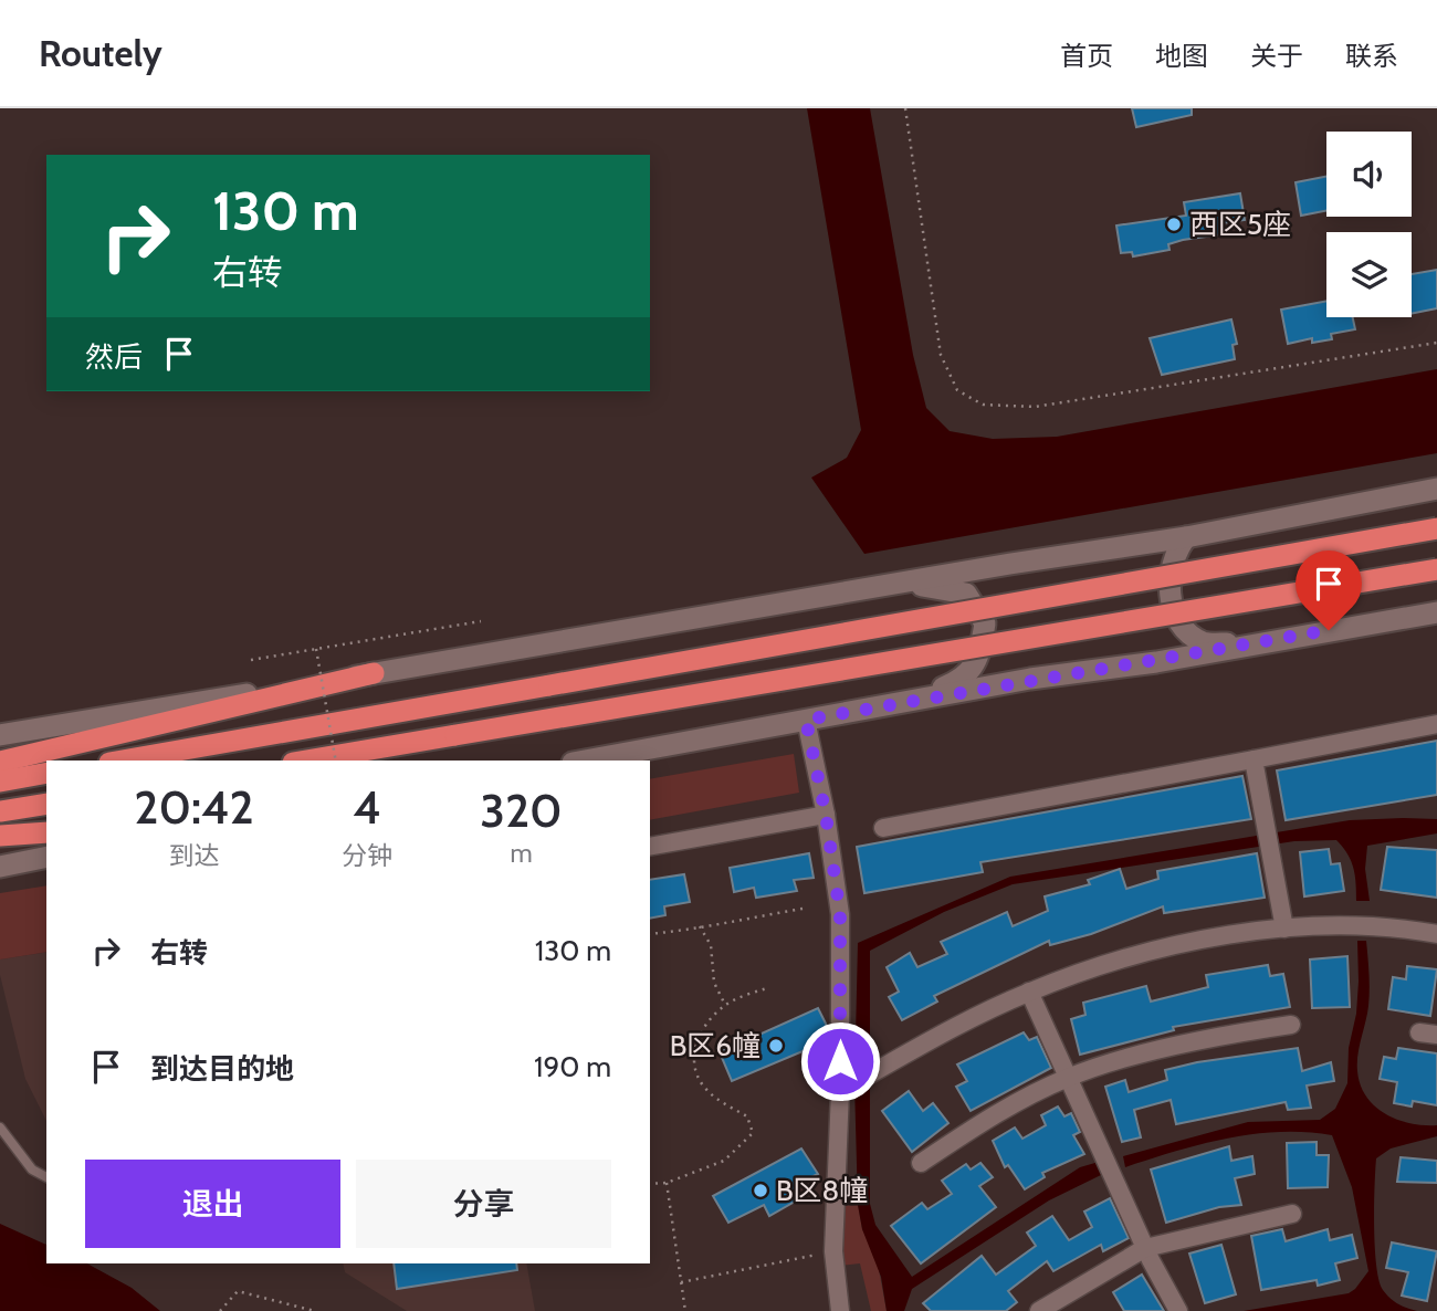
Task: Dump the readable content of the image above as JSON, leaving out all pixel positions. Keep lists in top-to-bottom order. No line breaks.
{"places":["西区5座","B区6幢","B区8幢"],"page":{"header":"Routely","nav":["首页","地图","关于","联系"],"turn":["130 m","右转"],"then":"然后","eta":["20:42","到达","4","分钟","320","m"],"list":[{"name":"右转","value":"130 m"},{"name":"到达目的地","value":"190 m"}],"buttons":["退出","分享"]}}
